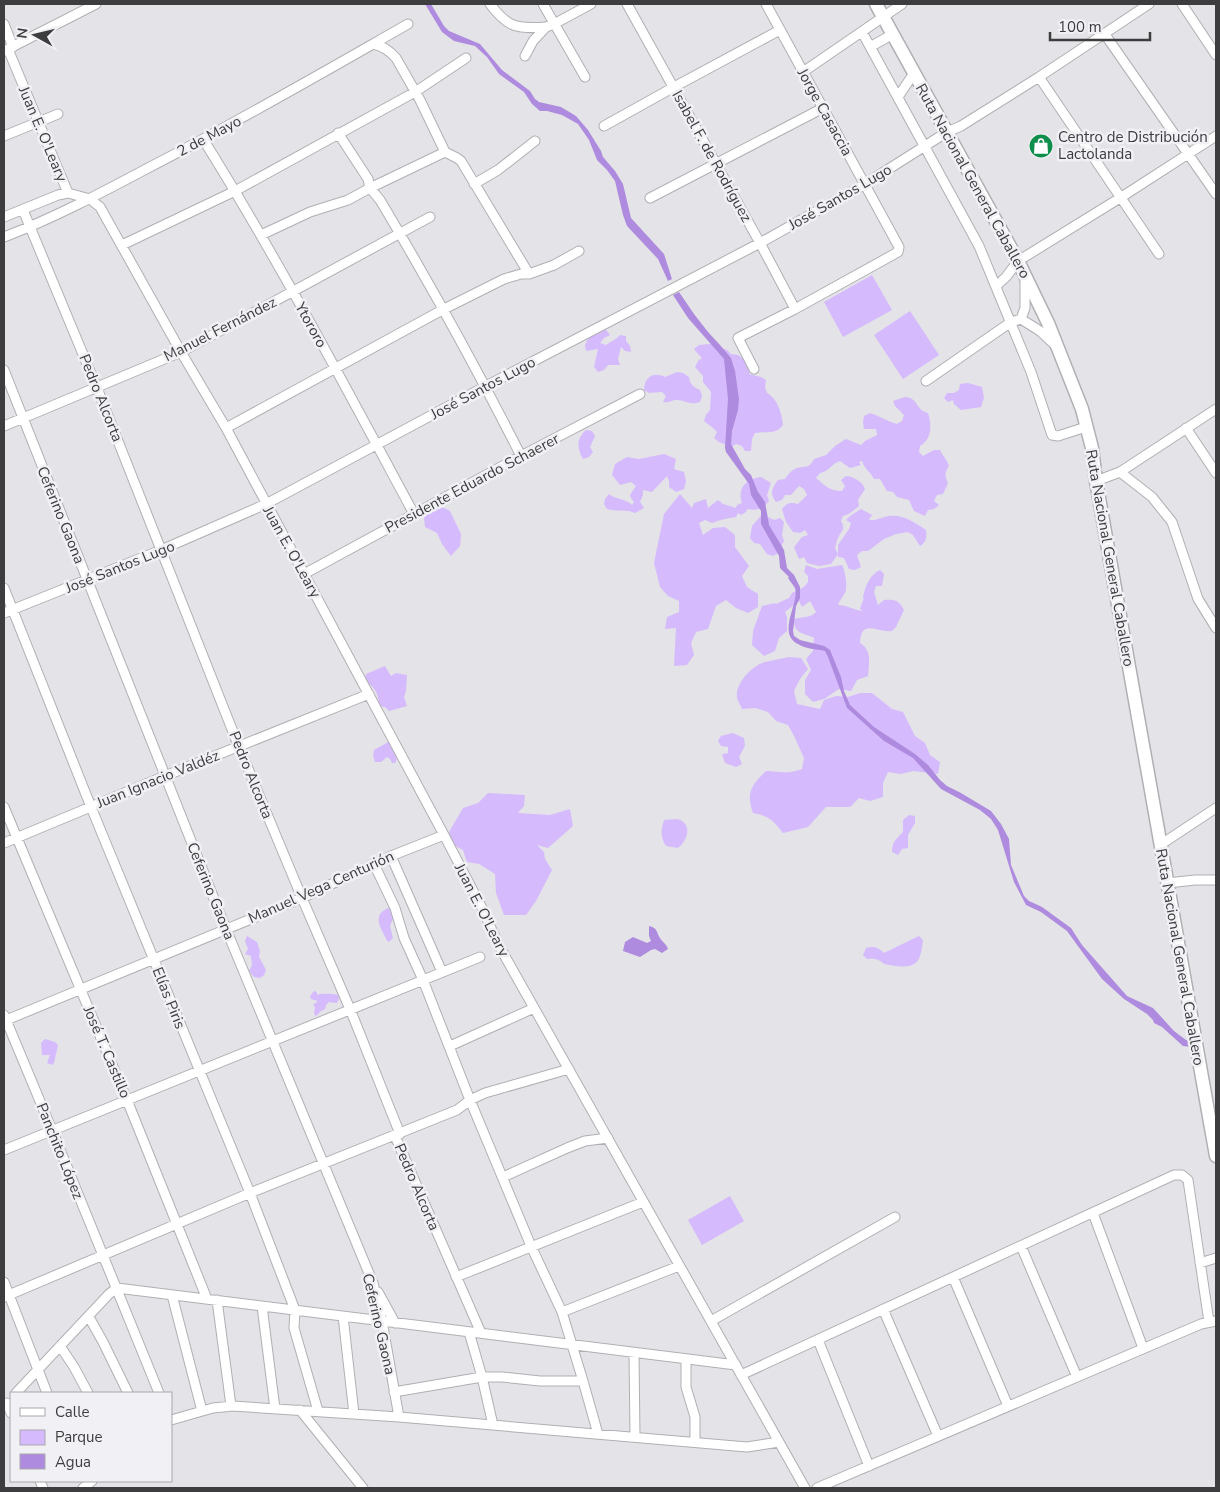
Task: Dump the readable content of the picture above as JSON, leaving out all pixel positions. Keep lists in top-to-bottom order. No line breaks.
{"streets":{"highway":["Ruta Nacional General Caballero"],"street":["Jorge Casaccia","Juan E. O'Leary","2 de Mayo","Isabel F. de Rodríguez","José Santos Lugo","Ytororo","Manuel Fernández","Pedro Alcorta","Presidente Eduardo Schaerer","Ceferino Gaona","Juan Ignacio Valdéz","Manuel Vega Centurión","Elías Piris","José T. Castillo","Panchito López"]},"crossings":[["Jorge Casaccia","Isabel F. de Rodríguez"],["Jorge Casaccia","José Santos Lugo"],["Juan E. O'Leary","2 de Mayo"],["Juan E. O'Leary","José Santos Lugo"],["Juan E. O'Leary","Manuel Fernández"],["Juan E. O'Leary","Presidente Eduardo Schaerer"],["Juan E. O'Leary","Juan Ignacio Valdéz"],["Juan E. O'Leary","Manuel Vega Centurión"],["2 de Mayo","Ytororo"],["2 de Mayo","Pedro Alcorta"],["Isabel F. de Rodríguez","José Santos Lugo"],["Ruta Nacional General Caballero","José Santos Lugo"],["José Santos Lugo","Ytororo"],["José Santos Lugo","Pedro Alcorta"],["José Santos Lugo","Ceferino Gaona"],["José Santos Lugo","Elías Piris"],["Ytororo","Manuel Fernández"],["Ytororo","Presidente Eduardo Schaerer"],["Manuel Fernández","Pedro Alcorta"],["Manuel Fernández","Ceferino Gaona"],["Pedro Alcorta","Juan Ignacio Valdéz"],["Pedro Alcorta","Manuel Vega Centurión"],["Ceferino Gaona","Juan Ignacio Valdéz"],["Ceferino Gaona","Manuel Vega Centurión"],["Juan Ignacio Valdéz","Elías Piris"],["Juan Ignacio Valdéz","José T. Castillo"],["Manuel Vega Centurión","Elías Piris"],["Manuel Vega Centurión","José T. Castillo"],["Manuel Vega Centurión","Panchito López"]],"places":{"shop":["Centro de Distribución Lactolanda"]},"legend":["Calle","Parque","Agua"],"scale_bar":"100 m","north":"left"}
